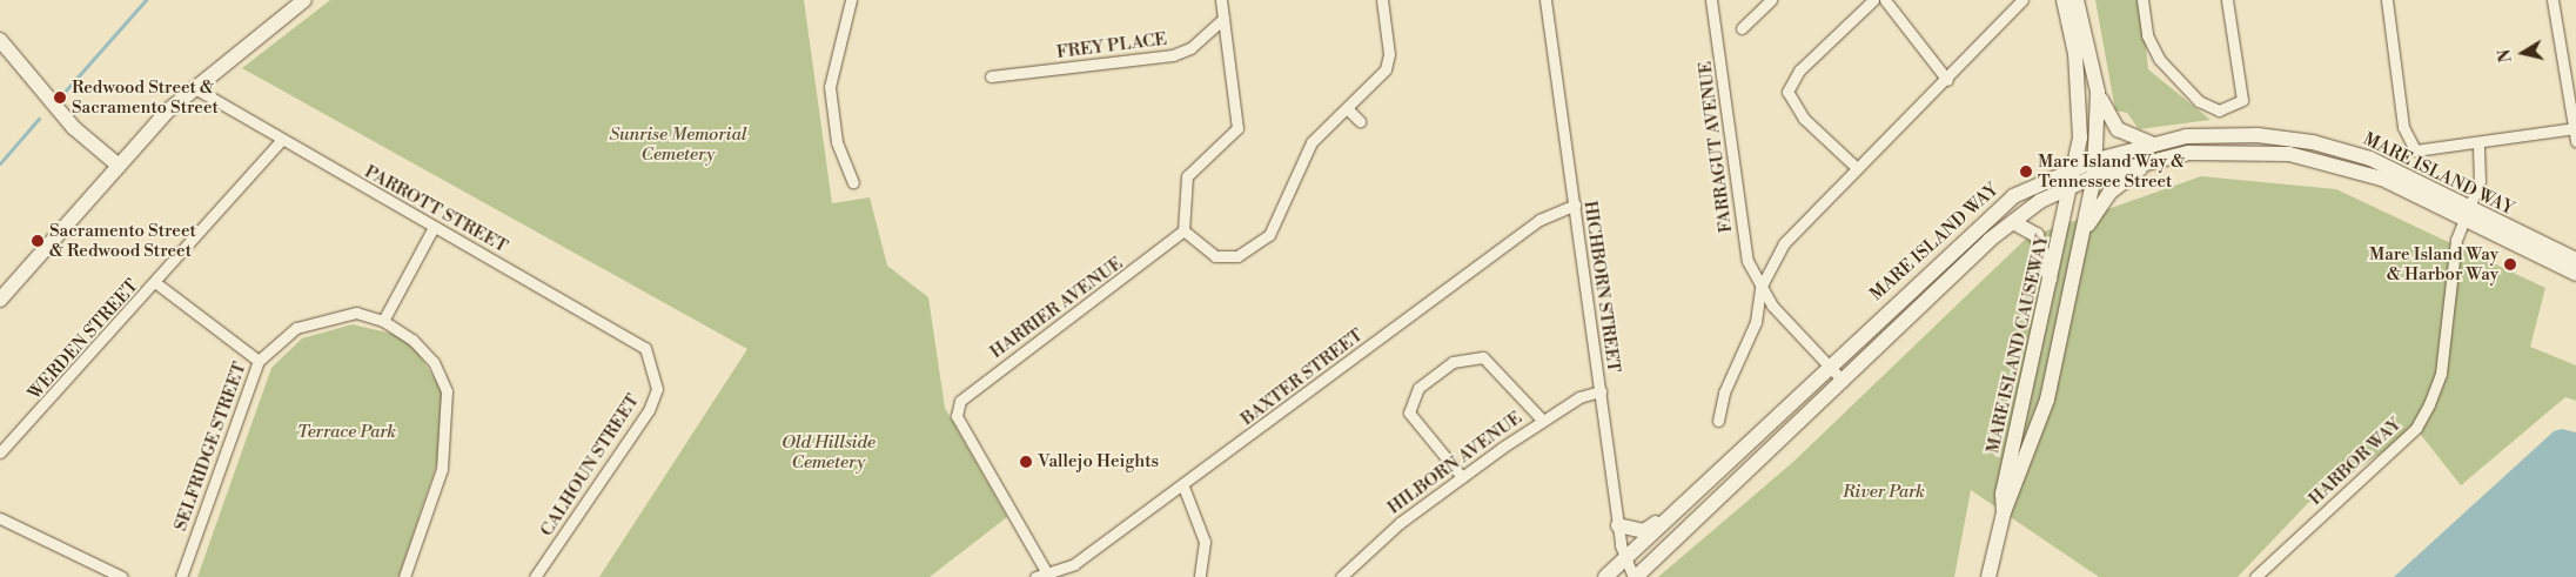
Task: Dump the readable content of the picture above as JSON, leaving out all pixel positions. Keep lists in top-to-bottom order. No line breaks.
{"streets":{"main road":["MARE ISLAND WAY","MARE ISLAND CAUSEWAY"],"street":["FREY PLACE","FARRAGUT AVENUE","PARROTT STREET","HICHBORN STREET","HARRIER AVENUE","WERDEN STREET","BAXTER STREET","SELFRIDGE STREET","HARBOR WAY","HILBORN AVENUE","CALHOUN STREET"]},"crossings":[["FARRAGUT AVENUE","MARE ISLAND WAY"],["MARE ISLAND WAY","HICHBORN STREET"],["MARE ISLAND WAY","MARE ISLAND CAUSEWAY"],["MARE ISLAND WAY","HARBOR WAY"],["PARROTT STREET","WERDEN STREET"],["PARROTT STREET","CALHOUN STREET"],["HICHBORN STREET","BAXTER STREET"],["HICHBORN STREET","HILBORN AVENUE"],["HARRIER AVENUE","BAXTER STREET"]],"parks":["Sunrise Memorial Cemetery","Terrace Park","Old Hillside Cemetery","River Park"],"places":["Redwood Street & Sacramento Street","Mare Island Way & Tennessee Street","Sacramento Street & Redwood Street","Mare Island Way & Harbor Way","Vallejo Heights"],"north":"left"}
